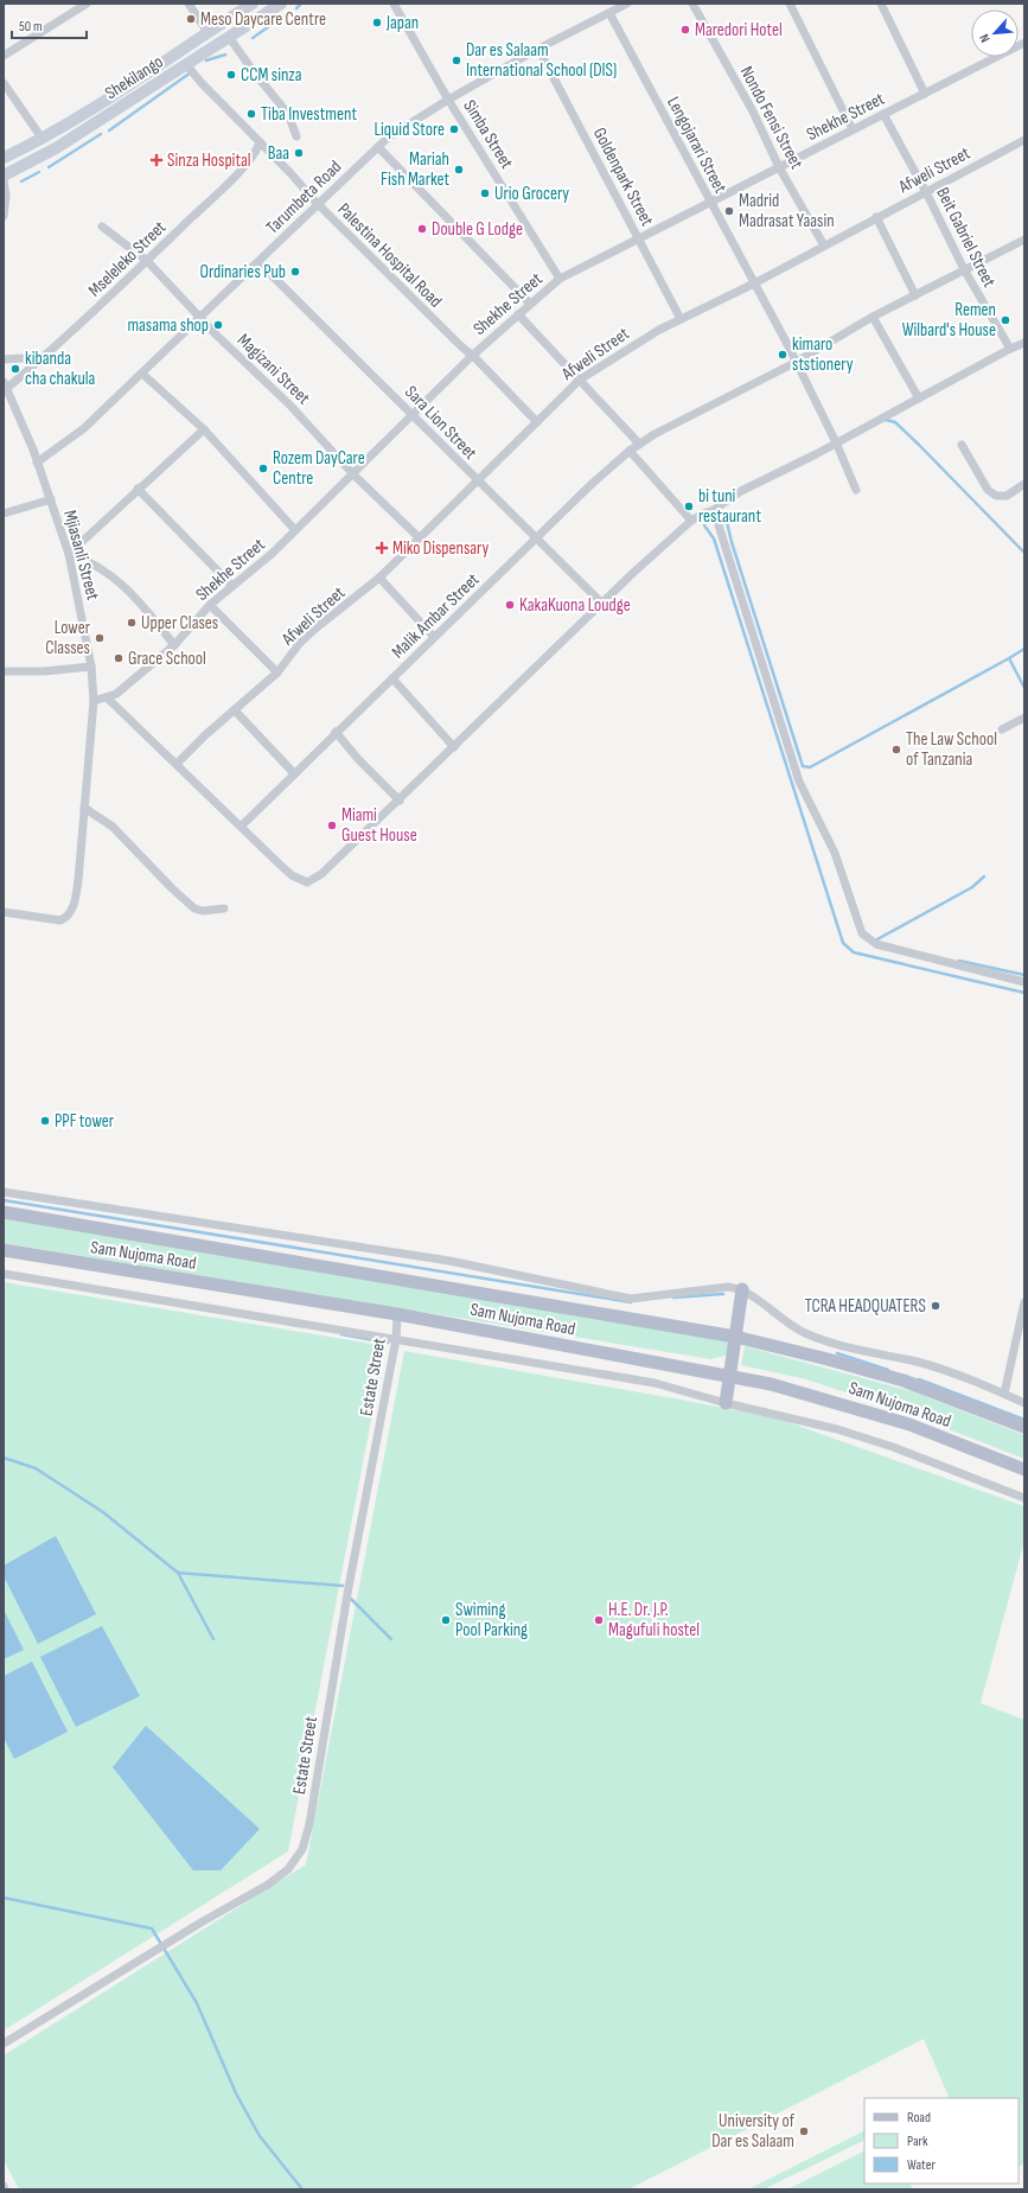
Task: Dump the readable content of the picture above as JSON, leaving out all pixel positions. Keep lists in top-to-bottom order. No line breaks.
{"streets":{"main road":["Shekilango","Sam Nujoma Road"],"street":["Shekhe Street","Nondo Fensi Street","Simba Street","Lengojarari Street","Afweli Street","Goldenpark Street","Tarumbeta Road","Beit Gabriel Street","Palestina Hospital Road","Mseleleko Street","Magizani Street","Sara Lion Street","Mjiasanli Street","Malik Ambar Street","Estate Street"]},"crossings":[["Shekilango","Palestina Hospital Road"],["Shekhe Street","Nondo Fensi Street"],["Shekhe Street","Simba Street"],["Shekhe Street","Lengojarari Street"],["Shekhe Street","Goldenpark Street"],["Shekhe Street","Beit Gabriel Street"],["Shekhe Street","Palestina Hospital Road"],["Shekhe Street","Magizani Street"],["Shekhe Street","Sara Lion Street"],["Shekhe Street","Mjiasanli Street"],["Nondo Fensi Street","Afweli Street"],["Simba Street","Tarumbeta Road"],["Lengojarari Street","Afweli Street"],["Lengojarari Street","Tarumbeta Road"],["Lengojarari Street","Malik Ambar Street"],["Afweli Street","Goldenpark Street"],["Afweli Street","Beit Gabriel Street"],["Afweli Street","Palestina Hospital Road"],["Afweli Street","Magizani Street"],["Afweli Street","Sara Lion Street"],["Goldenpark Street","Tarumbeta Road"],["Tarumbeta Road","Palestina Hospital Road"],["Tarumbeta Road","Magizani Street"],["Tarumbeta Road","Sara Lion Street"],["Tarumbeta Road","Mjiasanli Street"],["Beit Gabriel Street","Malik Ambar Street"],["Palestina Hospital Road","Mseleleko Street"],["Mseleleko Street","Magizani Street"],["Mseleleko Street","Mjiasanli Street"],["Sara Lion Street","Malik Ambar Street"],["Sam Nujoma Road","Estate Street"]],"places":{"other":["Meso Daycare Centre","Japan","Maredori Hotel","Dar es Salaam International School (DIS)","CCM sinza","Tiba Investment","Liquid Store","Baa","Mariah Fish Market","Urio Grocery","Madrid Madrasat Yaasin","Double G Lodge","Ordinaries Pub","Remen Wilbard's House","masama shop","kimaro ststionery","kibanda cha chakula","Rozem DayCare Centre","bi tuni restaurant","KakaKuona Loudge","Upper Clases","Lower Classes","Grace School","The Law School of Tanzania","Miami Guest House","PPF tower","TCRA HEADQUATERS","Swiming Pool Parking","H.E. Dr. J.P. Magufuli hostel","University of Dar es Salaam"],"health":["Sinza Hospital","Miko Dispensary"]},"legend":["Road","Park","Water"],"scale_bar":"50 m","north":"bottom left"}
